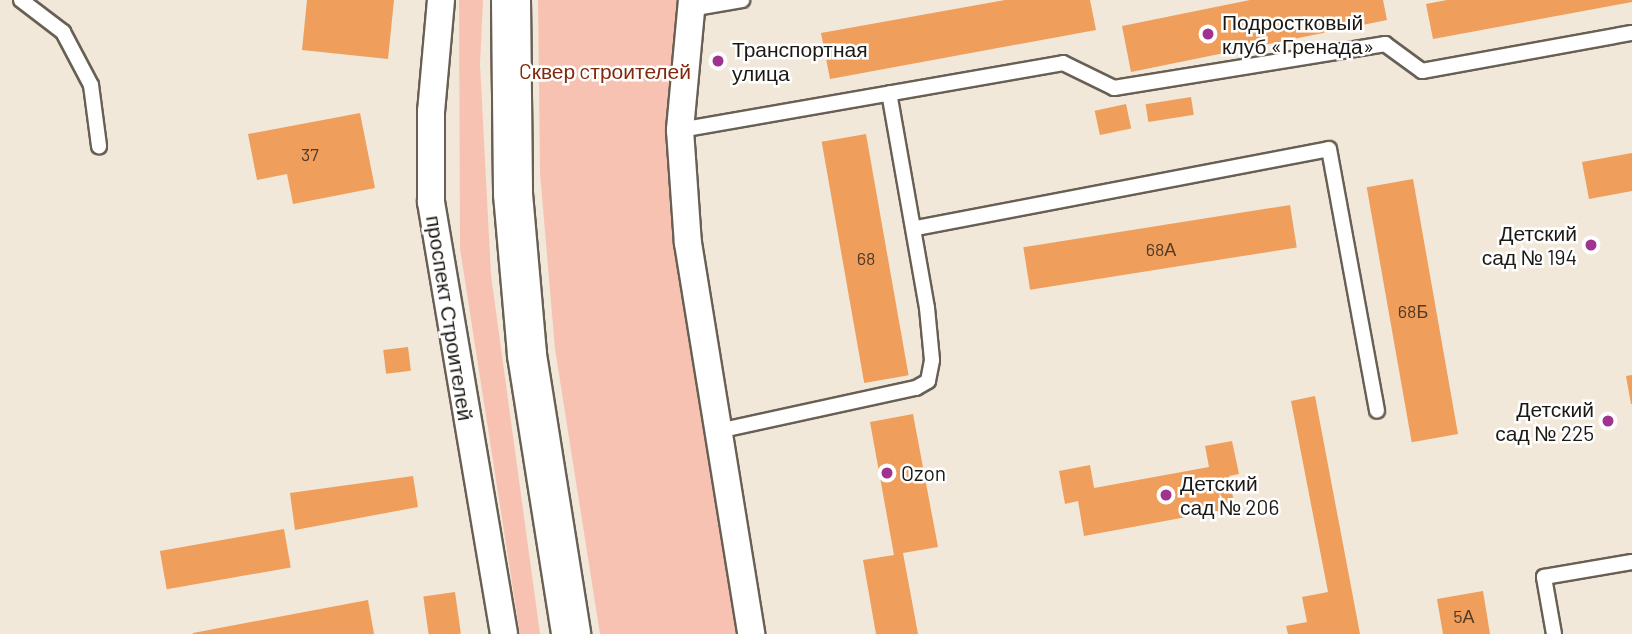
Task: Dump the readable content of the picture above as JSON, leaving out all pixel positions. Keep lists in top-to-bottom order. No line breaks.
{"streets":{"street":["проспект Строителей"]},"parks":["Cквер cтроителей"],"places":["Подростковый клуб «Гренада»","Транспортная улица","Детский сад № 194","Детский сад № 225","Ozon","Детский сад № 206"],"house_numbers":["37","68А","68","68Б","5А"]}
